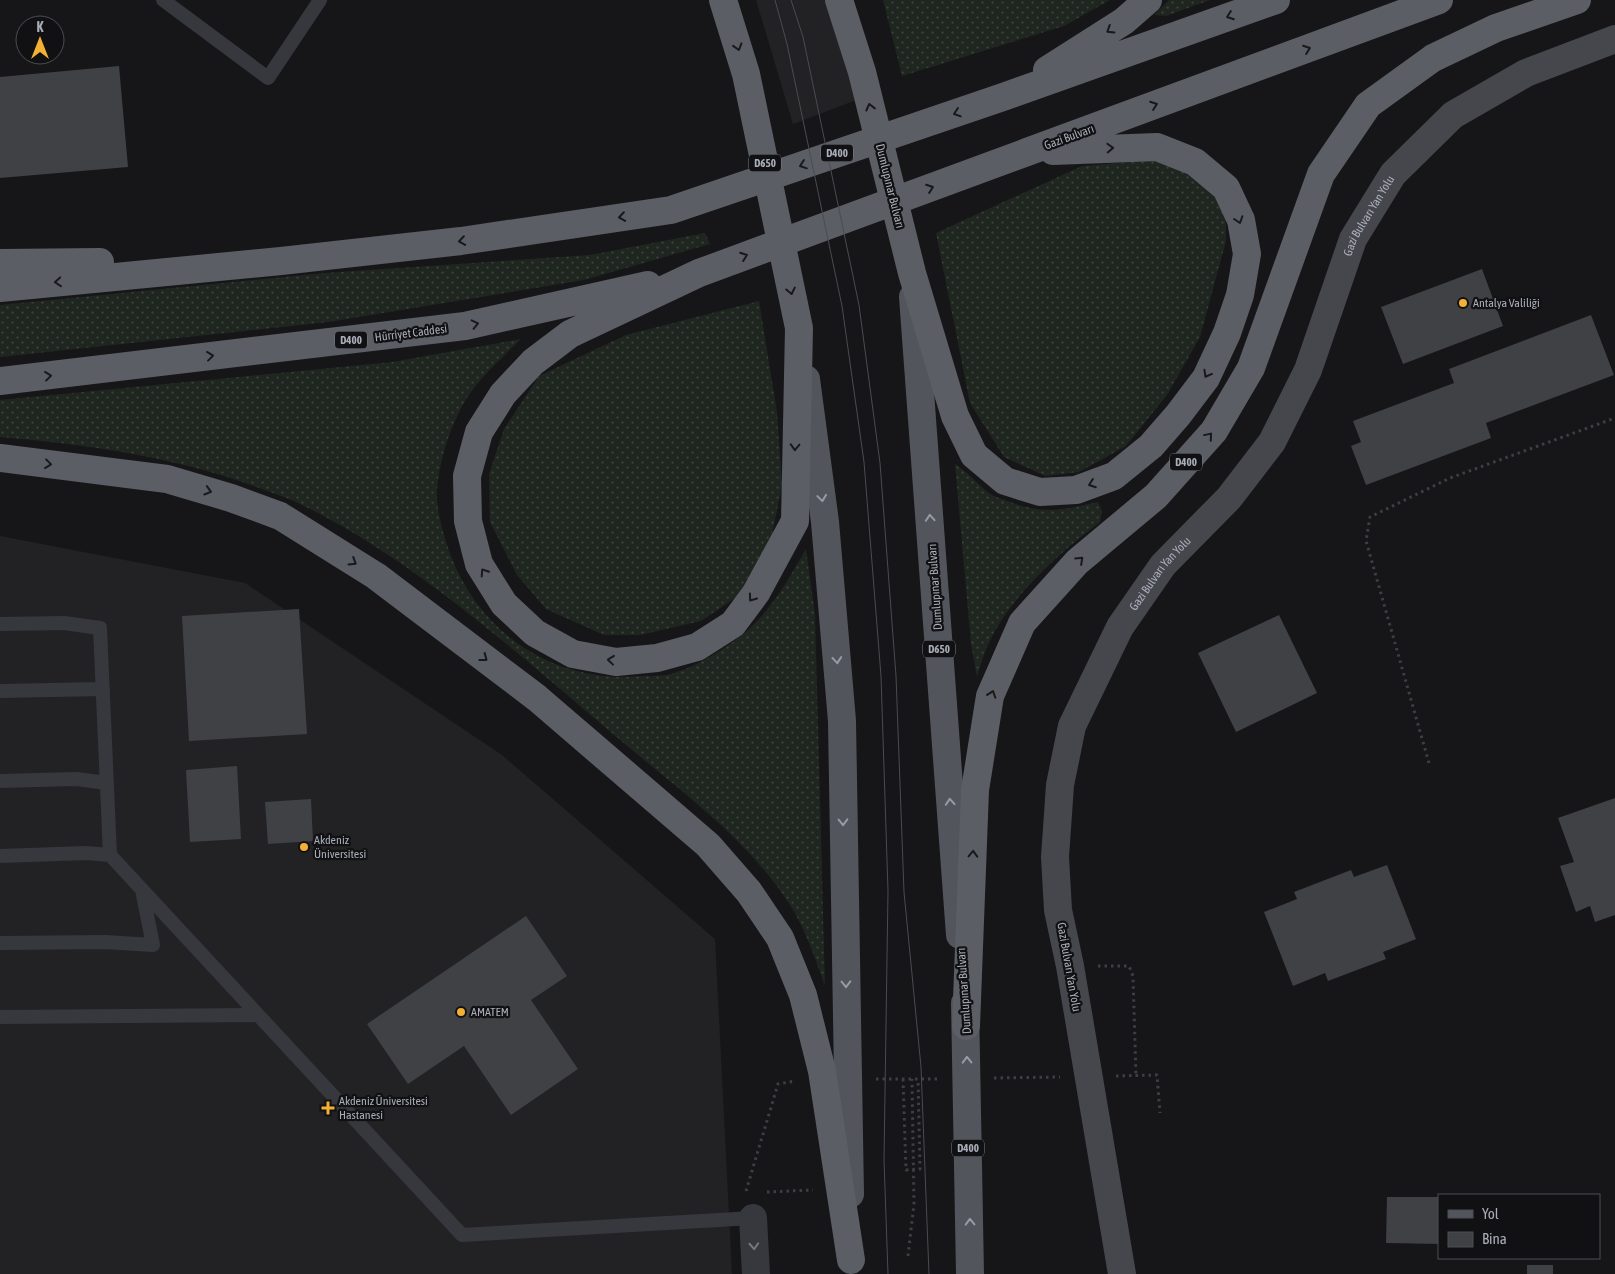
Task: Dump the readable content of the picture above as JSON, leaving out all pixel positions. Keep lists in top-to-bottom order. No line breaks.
{"streets":{"highway":["Gazi Bulvarı","D400","D650","Dumlupınar Bulvarı","Hürriyet Caddesi"],"main road":["Gazi Bulvarı Yan Yolu"]},"crossings":[["Gazi Bulvarı","Hürriyet Caddesi"],["D400","Dumlupınar Bulvarı"]],"one_way":["Dumlupınar Bulvarı"],"places":{"other":["Antalya Valiliği","Akdeniz Üniversitesi","AMATEM"],"health":["Akdeniz Üniversitesi Hastanesi"]},"legend":["Yol","Bina"],"north":"top"}
